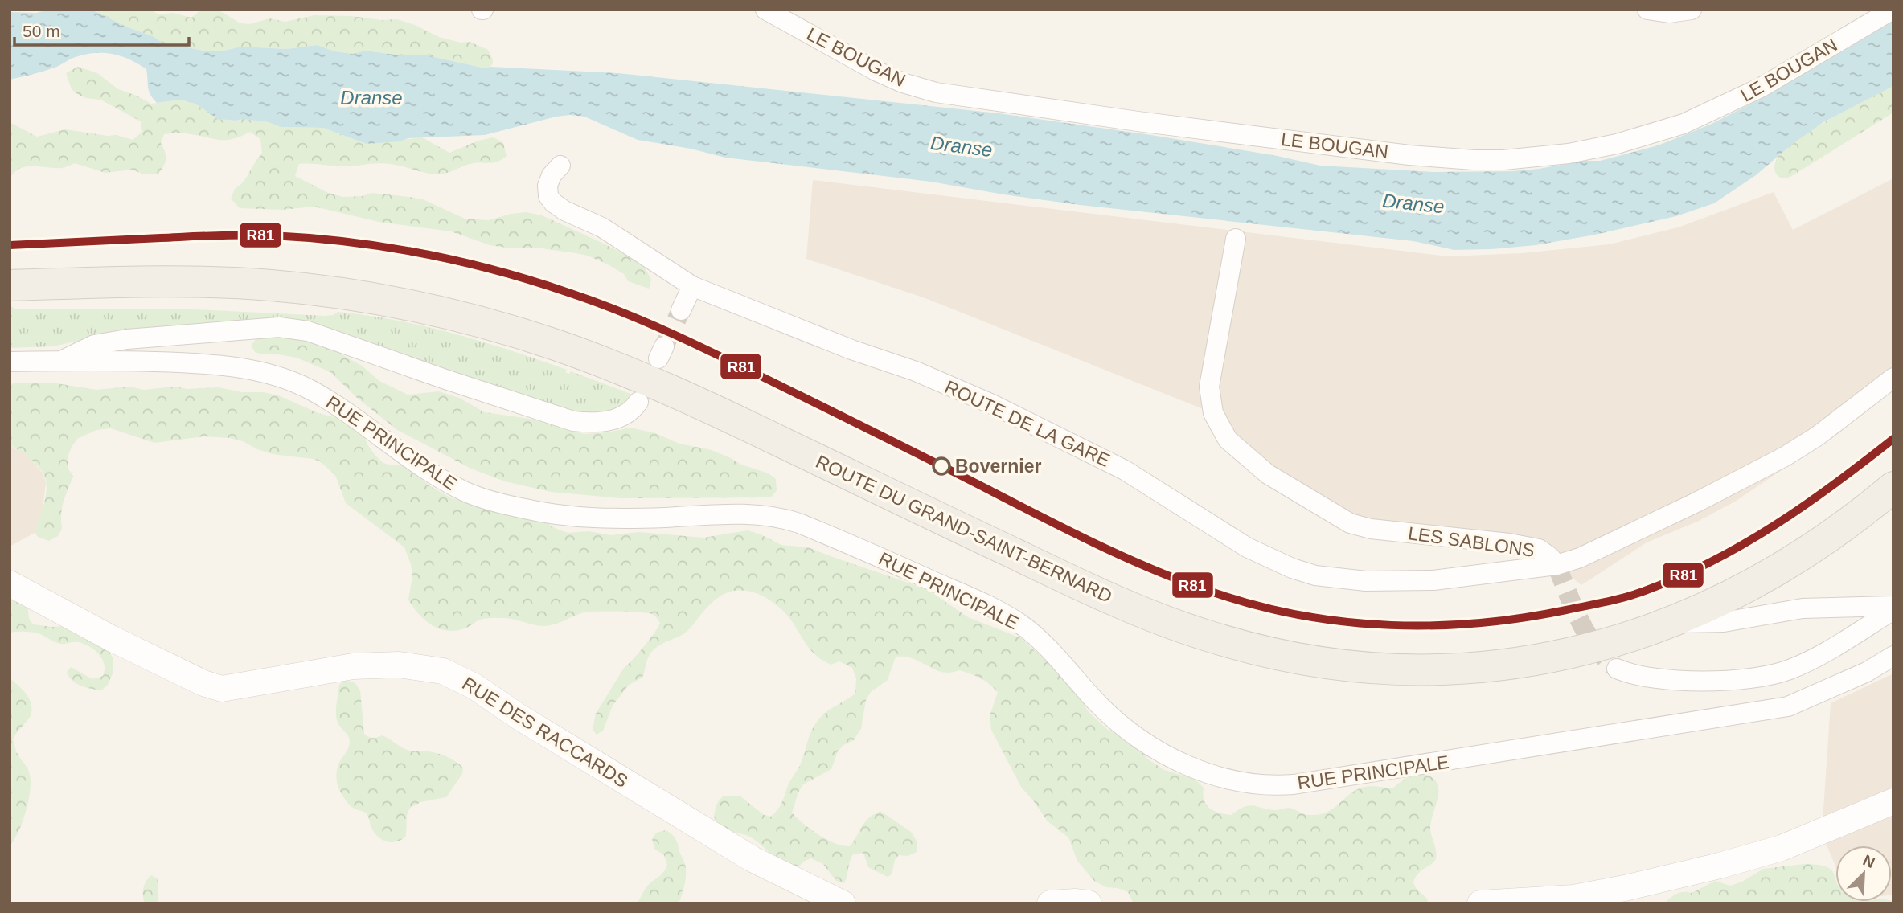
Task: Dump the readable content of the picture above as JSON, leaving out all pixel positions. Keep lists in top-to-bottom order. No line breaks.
{"streets":{"main road":["ROUTE DU GRAND-SAINT-BERNARD"],"street":["LE BOUGAN","ROUTE DE LA GARE","RUE PRINCIPALE","LES SABLONS","RUE DES RACCARDS"]},"crossings":[["ROUTE DE LA GARE","LES SABLONS"]],"water":["Dranse"],"places":["Bovernier"],"lines":["transit line R81"],"scale_bar":"50 m","north":"top right"}
